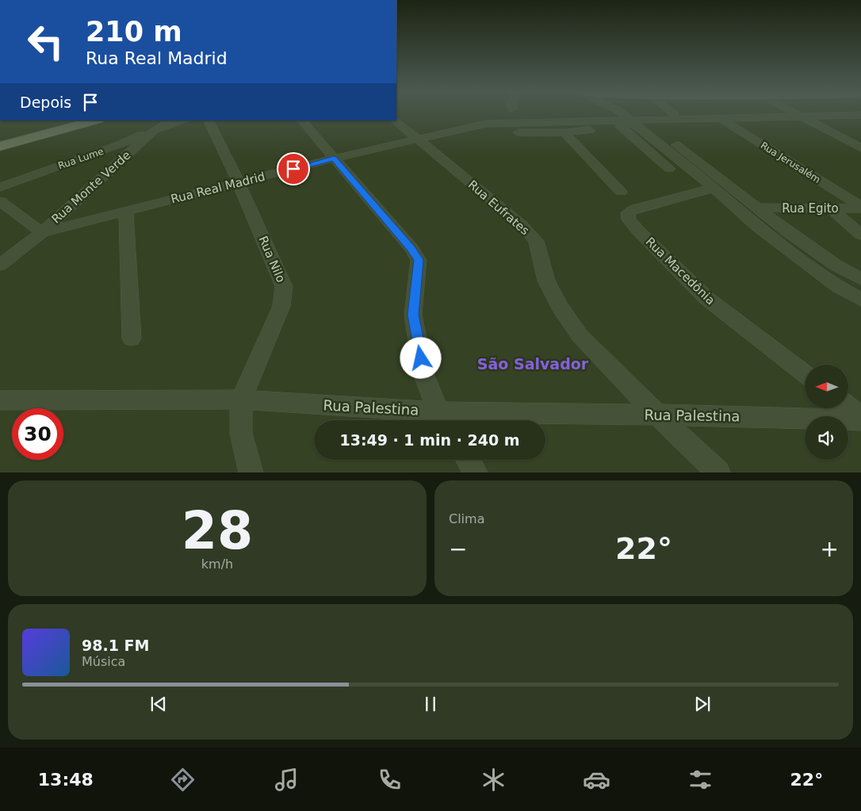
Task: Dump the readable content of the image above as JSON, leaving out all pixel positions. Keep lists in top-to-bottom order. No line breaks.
{"streets":{"street":["Rua Lume","Rua Jerusalém","Rua Monte Verde","Rua Real Madrid","Rua Eufrates","Rua Egito","Rua Nilo","Rua Macedônia","Rua Palestina"]},"crossings":[["Rua Jerusalém","Rua Egito"],["Rua Monte Verde","Rua Real Madrid"],["Rua Real Madrid","Rua Eufrates"],["Rua Real Madrid","Rua Nilo"],["Rua Eufrates","Rua Palestina"],["Rua Egito","Rua Macedônia"],["Rua Nilo","Rua Palestina"]],"districts":["São Salvador"],"north":"left","page":{"turn":["210 m","Rua Real Madrid"],"then":"Depois","limit":"30","trip":"13:49 · 1 min · 240 m","tile":[["28","km/h"],"Clima"],"heat":["−","22°","+"],"song":["98.1 FM","Música"],"tabs":["13:48","22°"]}}
